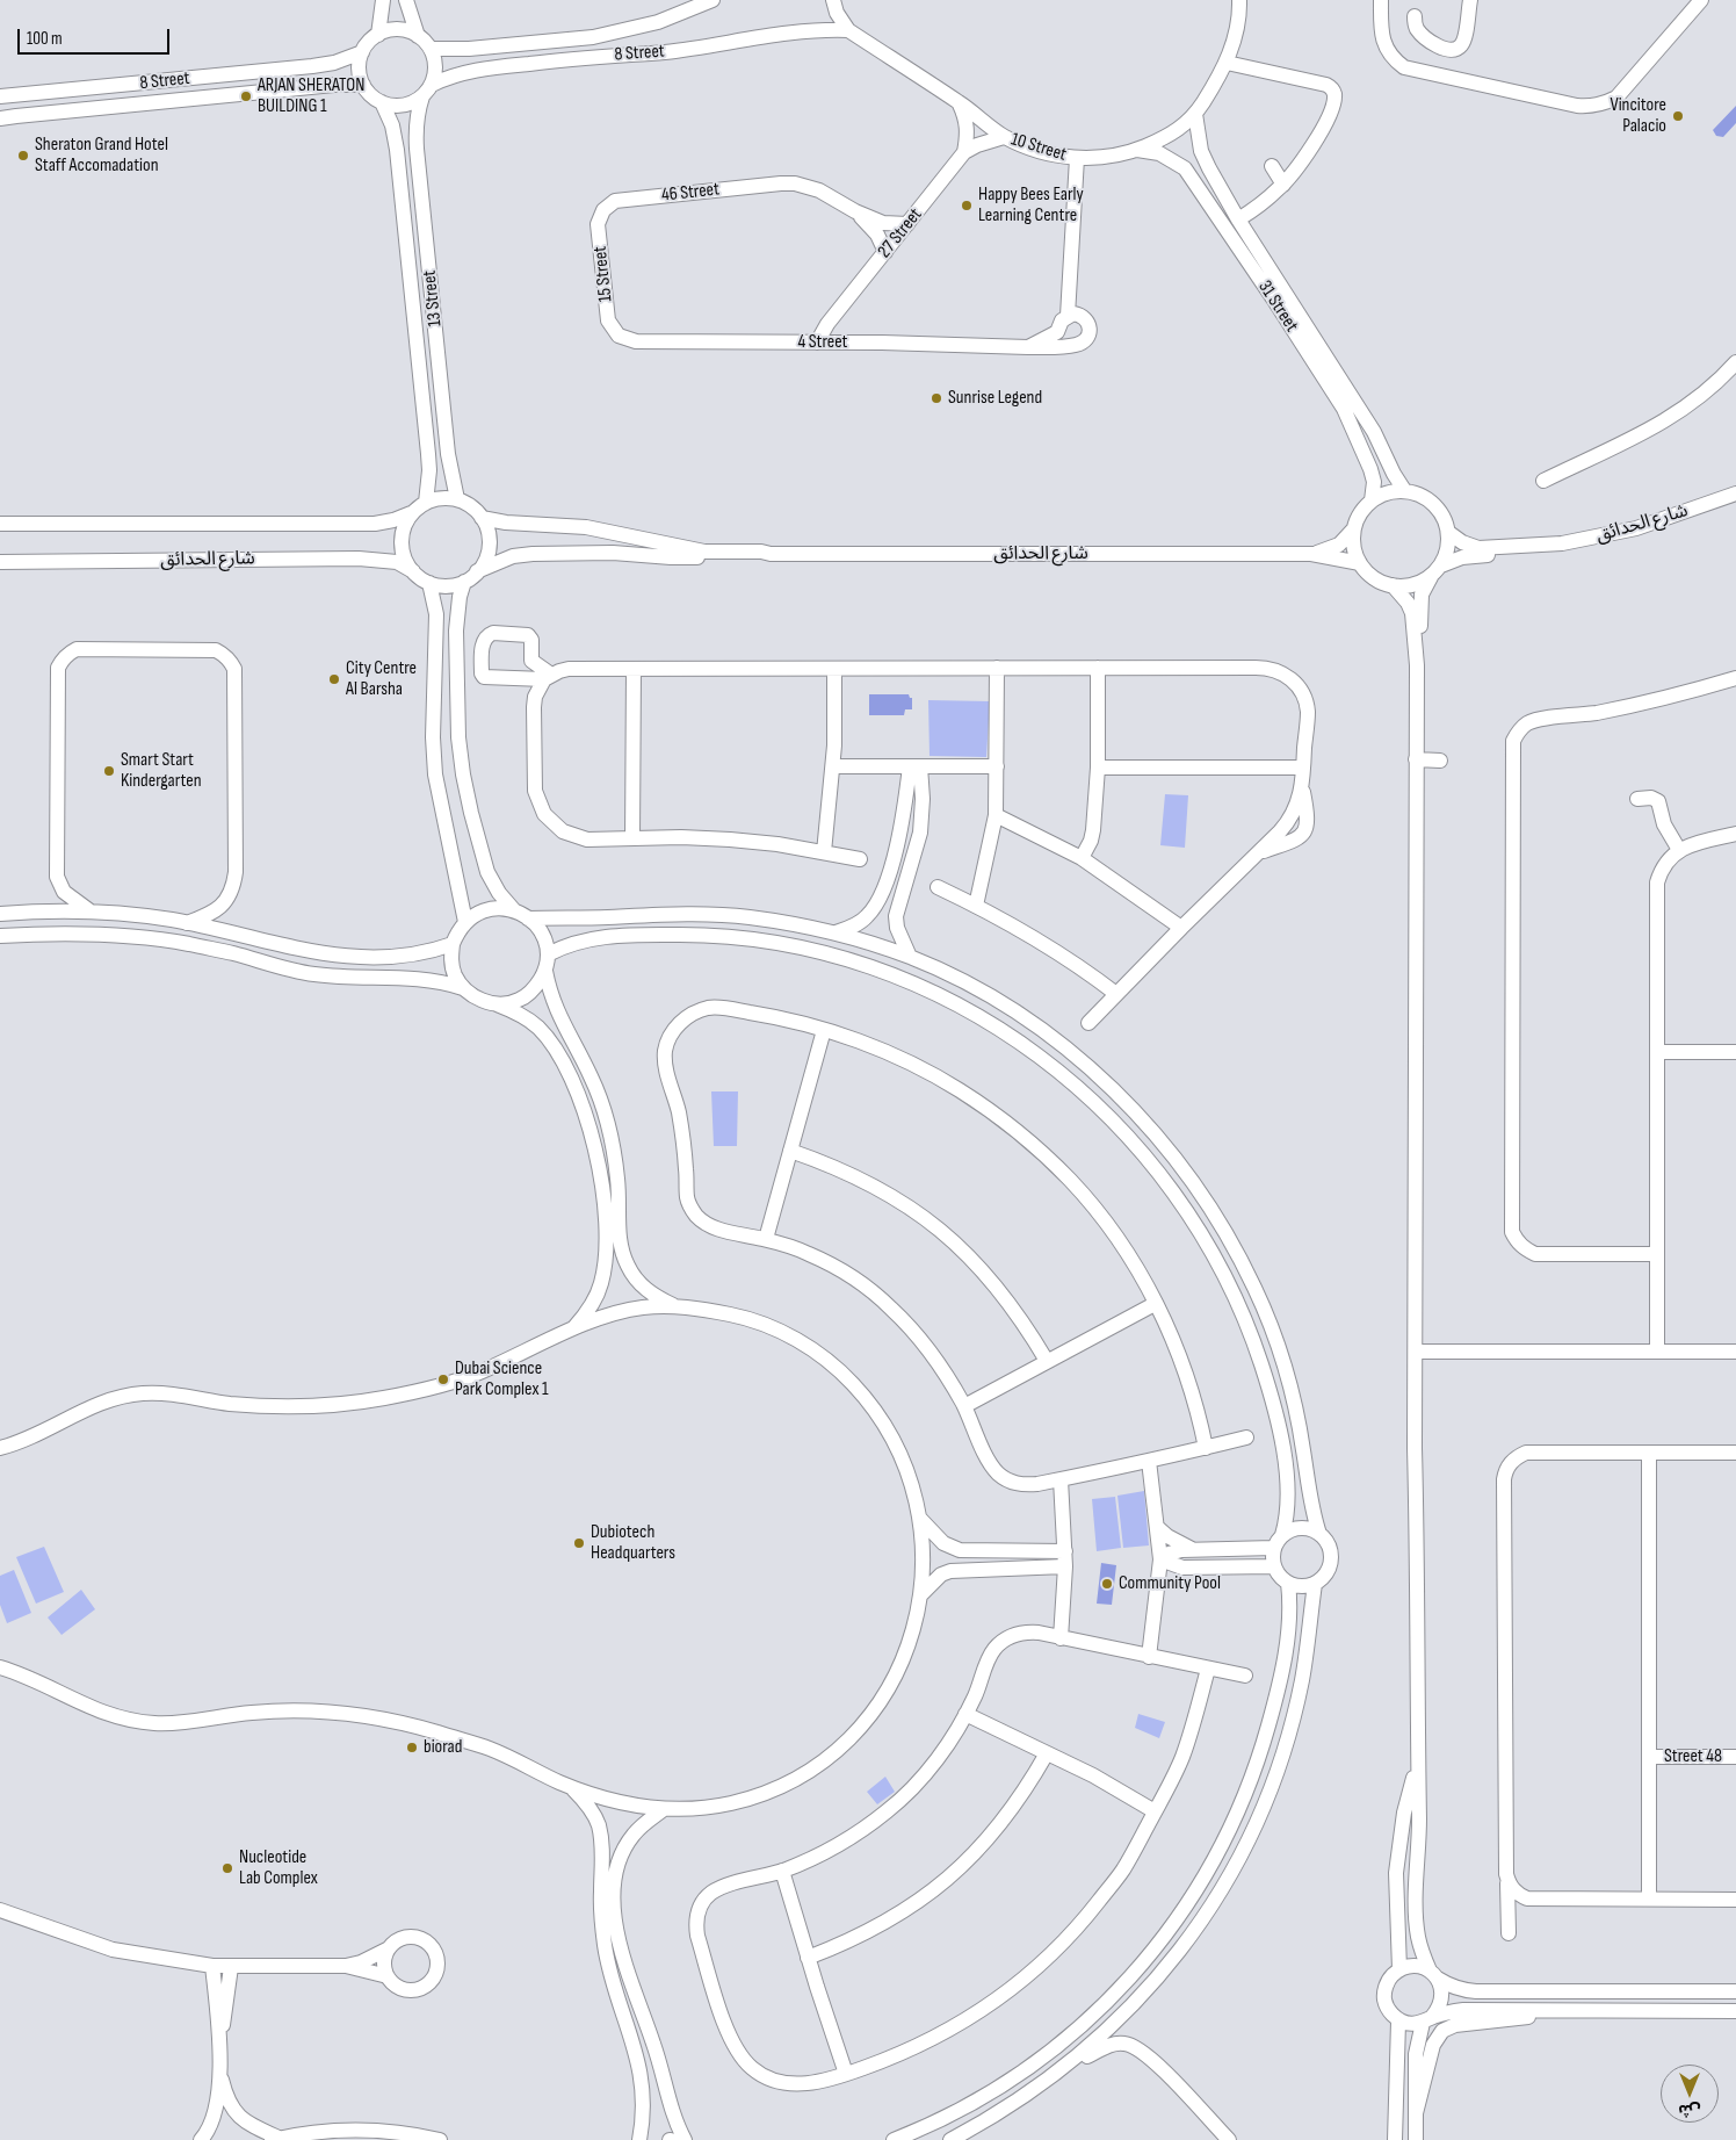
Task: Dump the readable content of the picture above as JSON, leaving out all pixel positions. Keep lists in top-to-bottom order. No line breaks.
{"streets":{"street":["8 Street","10 Street","46 Street","27 Street","15 Street","13 Street","31 Street","4 Street","شارع الحدائق","Street 48"]},"crossings":[["8 Street","10 Street"],["8 Street","13 Street"],["10 Street","27 Street"],["10 Street","31 Street"],["46 Street","27 Street"],["46 Street","15 Street"],["27 Street","4 Street"],["15 Street","4 Street"],["13 Street","شارع الحدائق"]],"places":["ARJAN SHERATON BUILDING 1","Vincitore Palacio","Sheraton Grand Hotel Staff Accomadation","Happy Bees Early Learning Centre","Sunrise Legend","City Centre Al Barsha","Smart Start Kindergarten","Dubai Science Park Complex 1","Dubiotech Headquarters","Community Pool","biorad","Nucleotide Lab Complex"],"scale_bar":"100 m","north":"bottom"}
